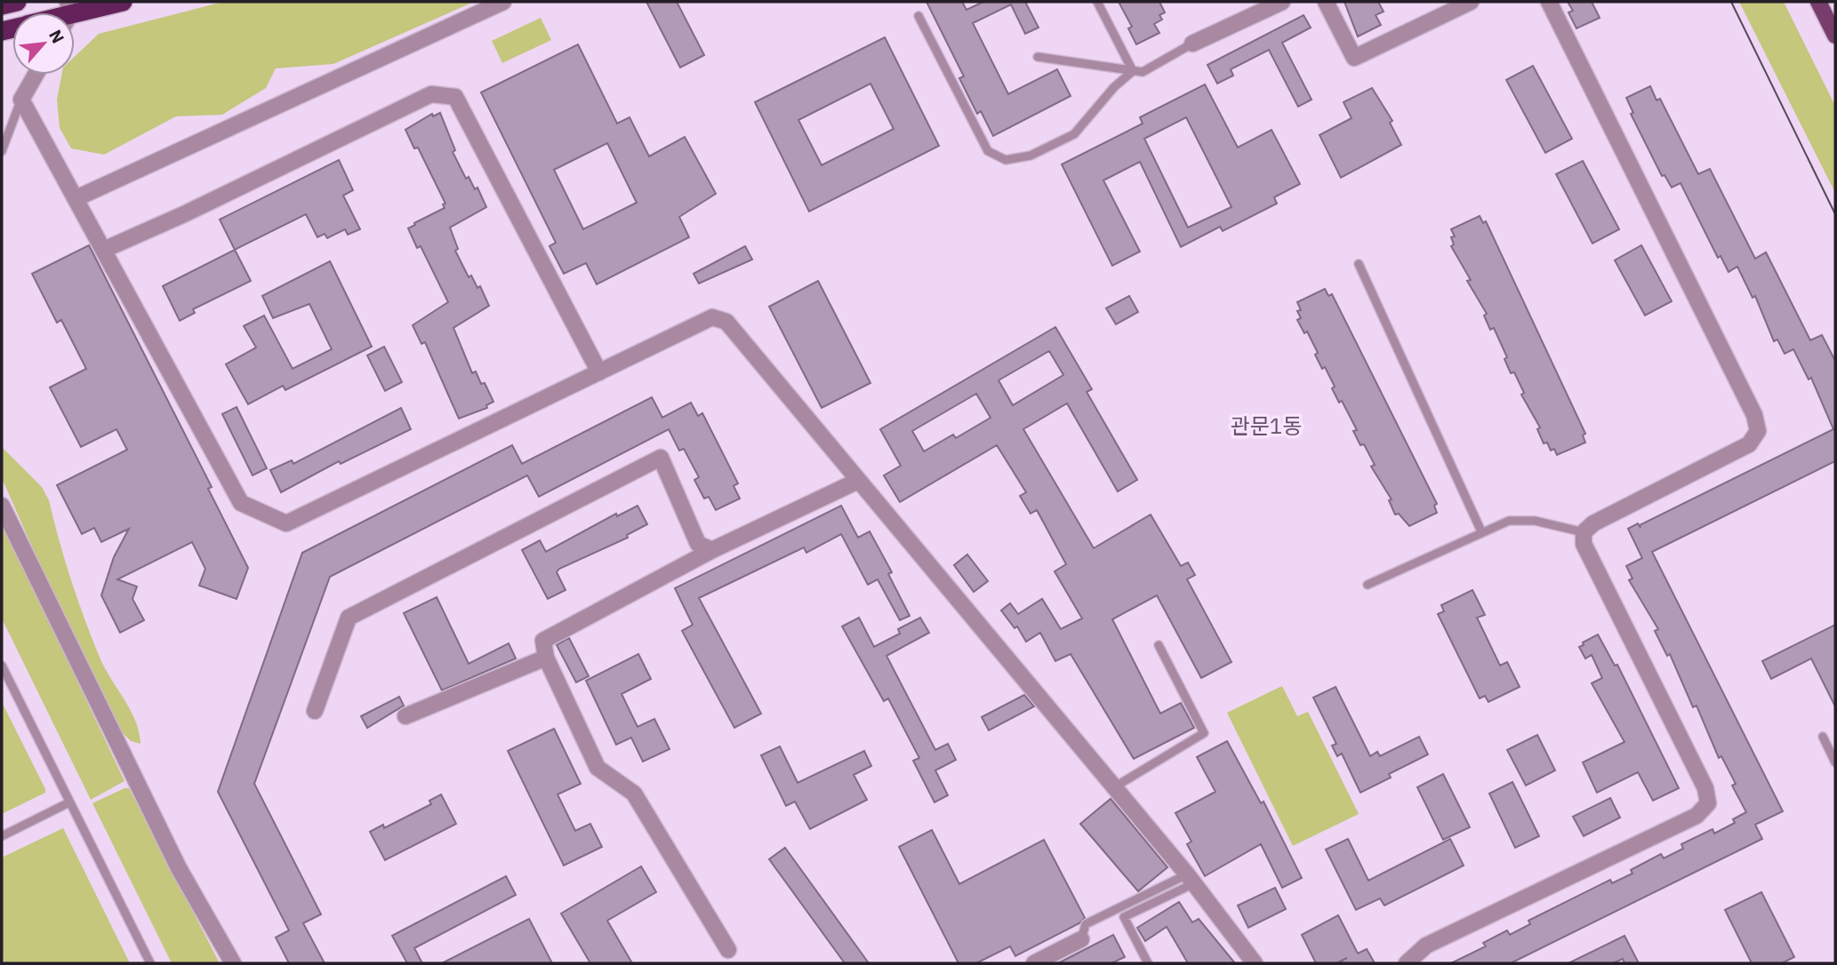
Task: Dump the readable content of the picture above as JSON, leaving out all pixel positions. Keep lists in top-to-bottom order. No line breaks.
{"districts":["관문1동"],"north":"top right"}
